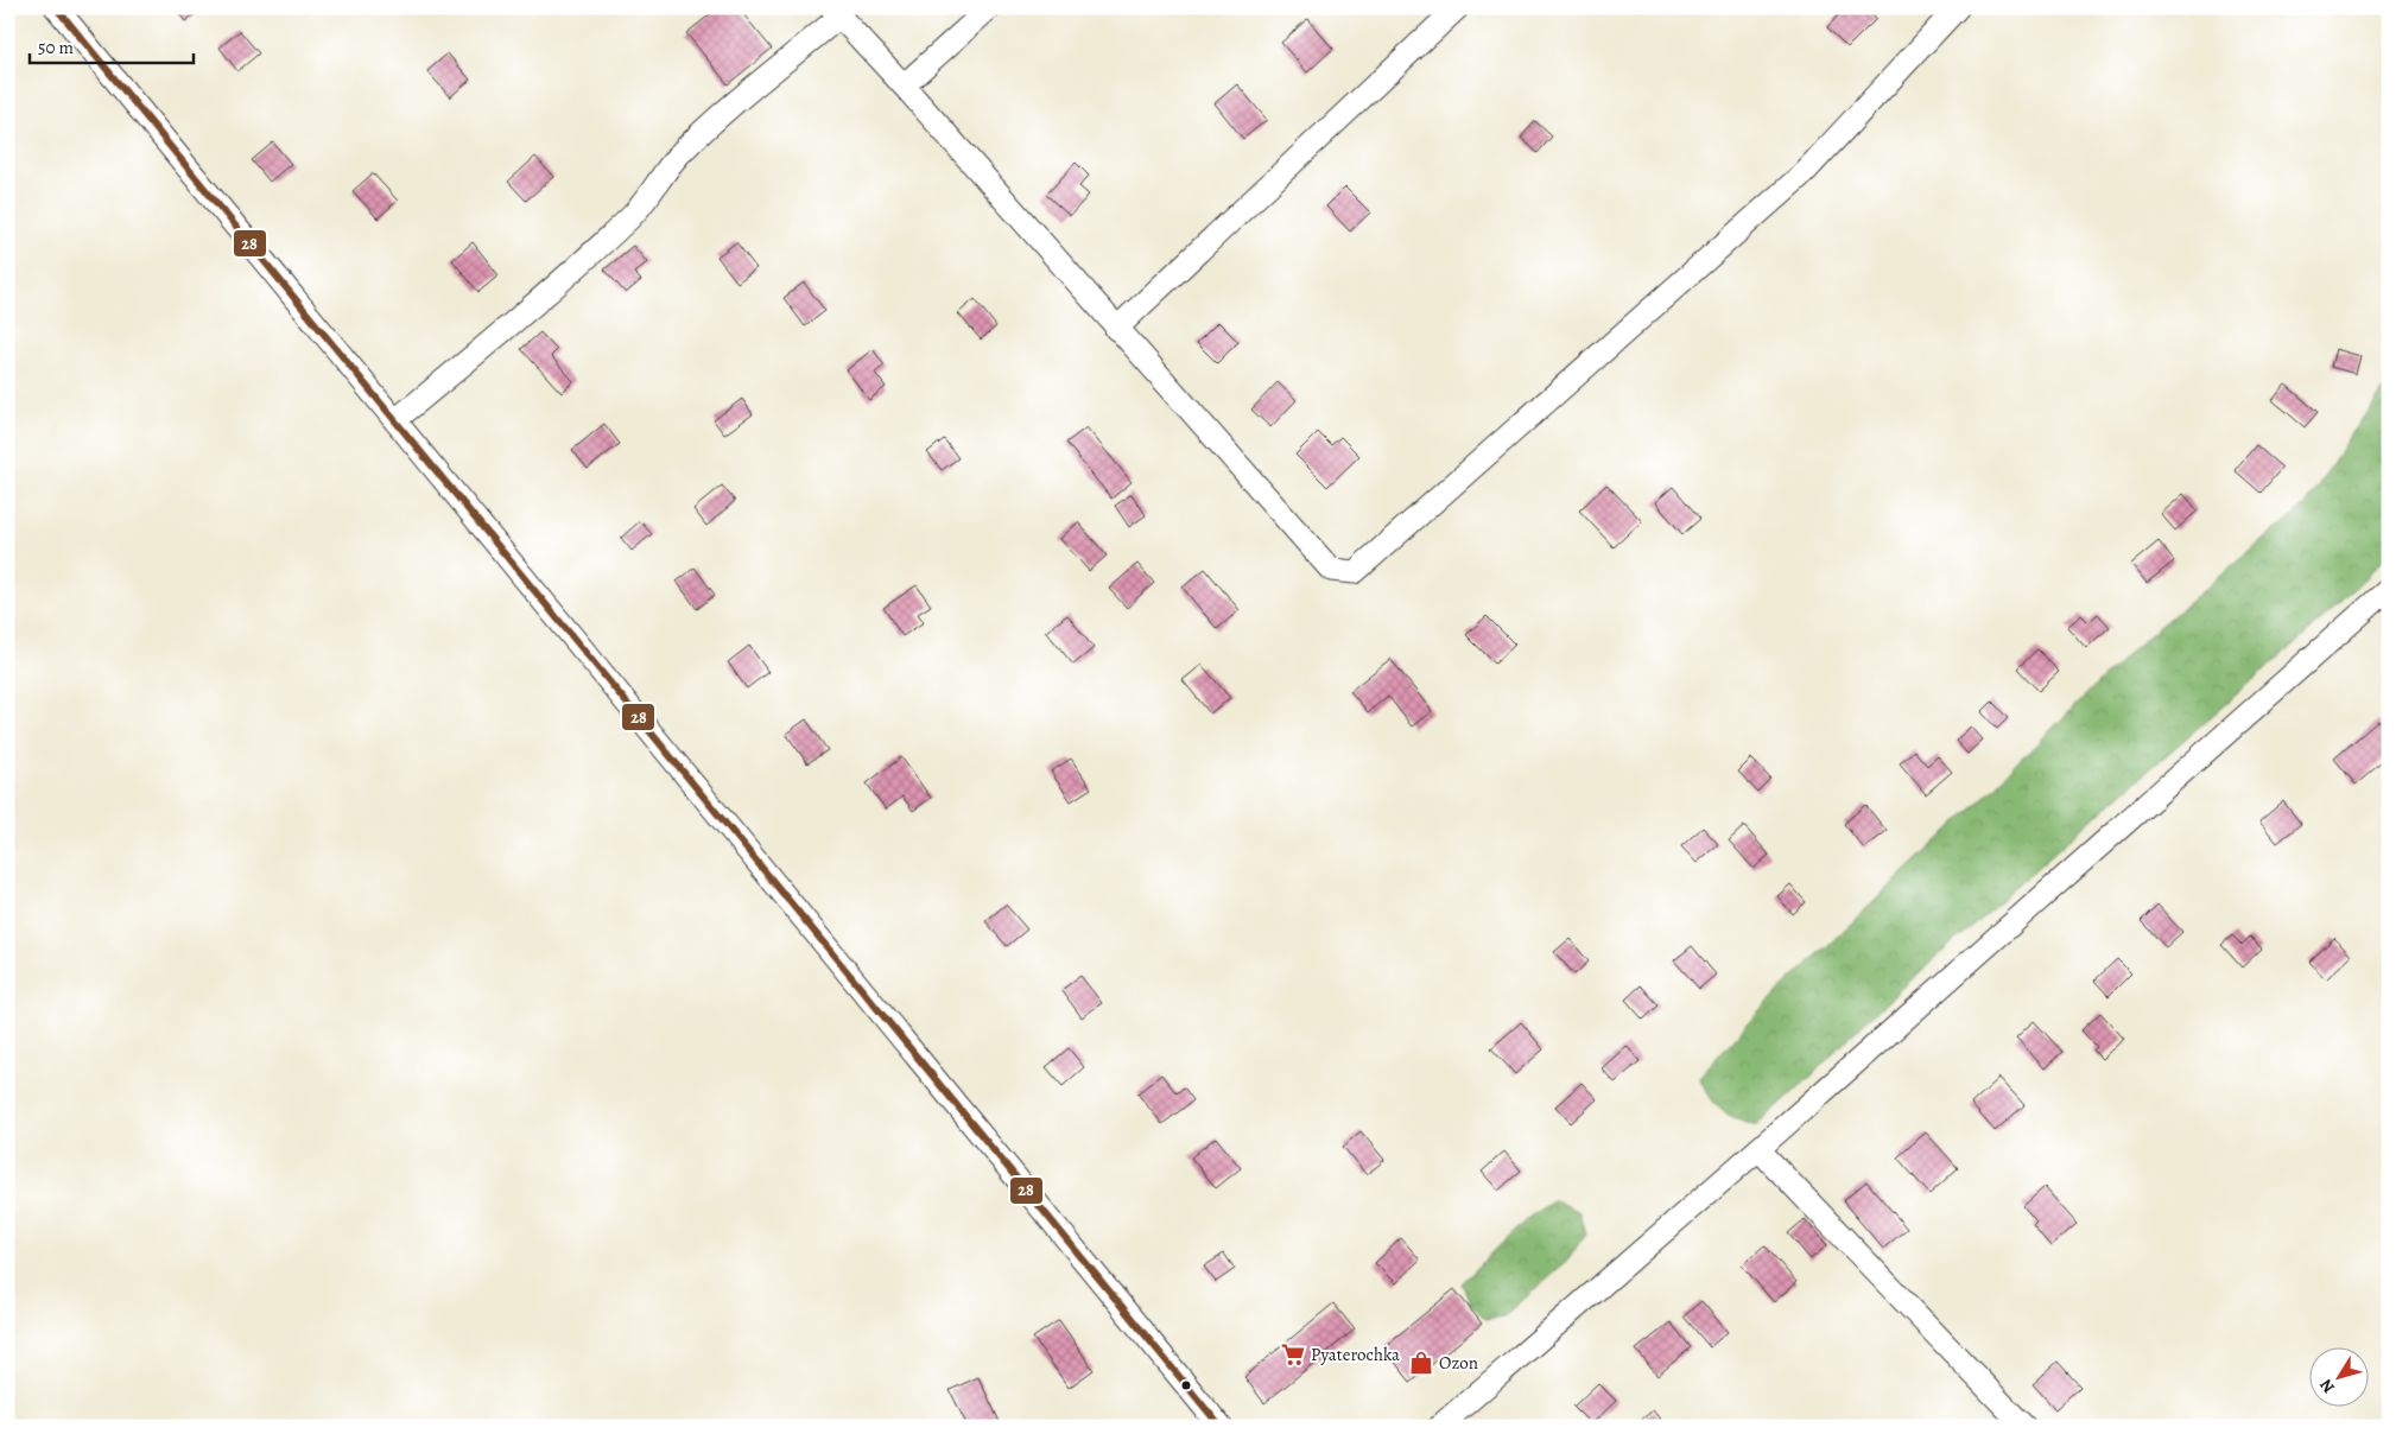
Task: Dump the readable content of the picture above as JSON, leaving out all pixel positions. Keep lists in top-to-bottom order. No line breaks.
{"places":{"supermarket":["Pyaterochka"],"shop":["Ozon"]},"lines":["transit line 28"],"scale_bar":"50 m","north":"bottom left"}
